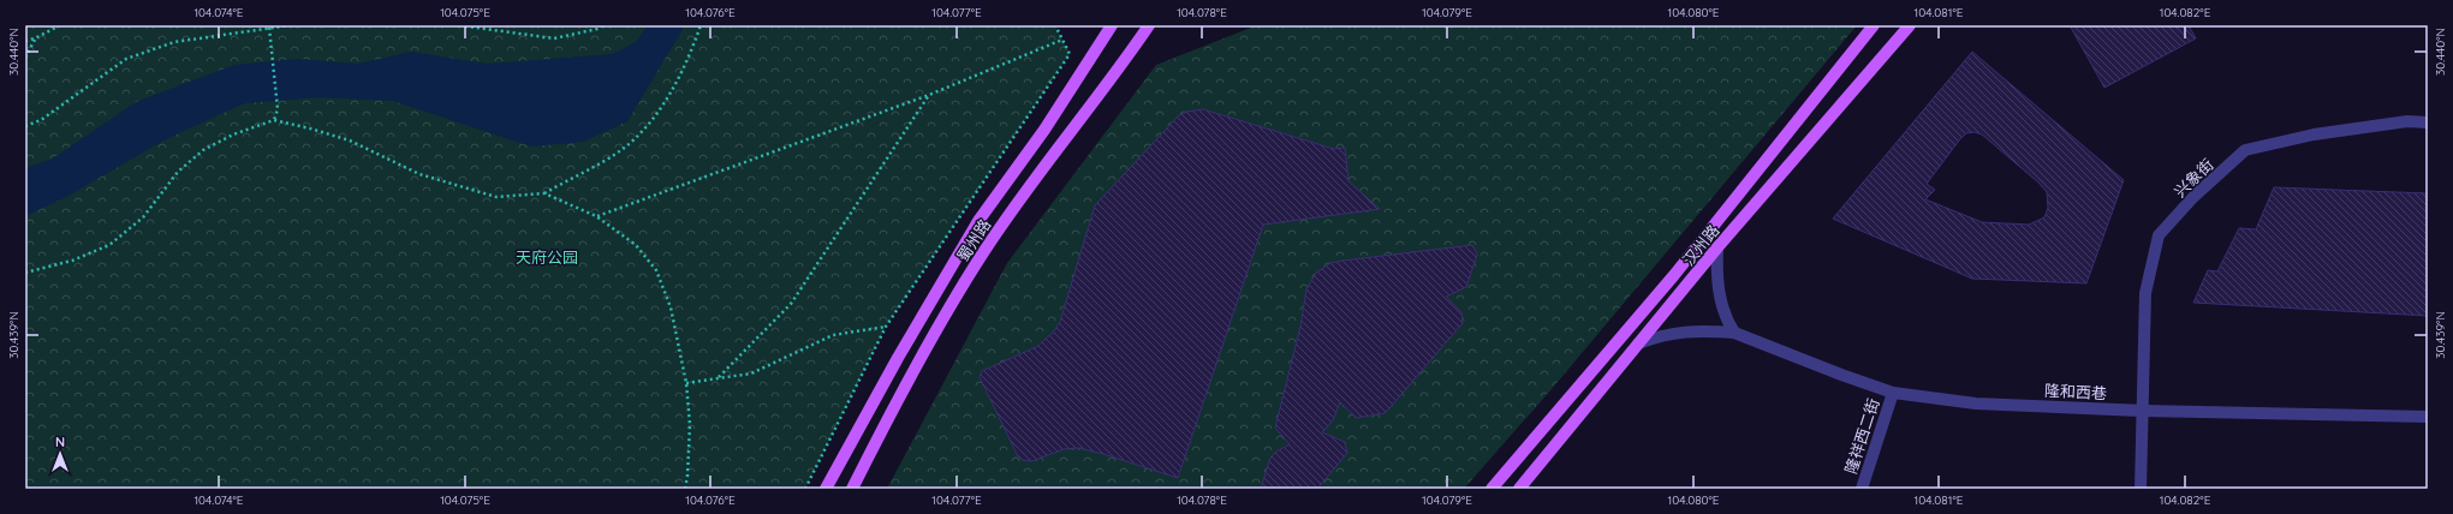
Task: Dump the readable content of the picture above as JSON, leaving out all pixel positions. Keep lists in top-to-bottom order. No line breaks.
{"streets":{"main road":["蜀州路","汉州路"],"street":["兴象街","隆和西巷","隆祥西二街"]},"crossings":[["兴象街","隆和西巷"],["汉州路","隆和西巷"],["隆和西巷","隆祥西二街"]],"parks":["天府公园"],"north":"top","coordinates":["104.074°E","104.075°E","104.076°E","104.077°E","104.078°E","104.079°E","104.080°E","104.081°E","104.082°E","30.440°N","30.439°N"]}
